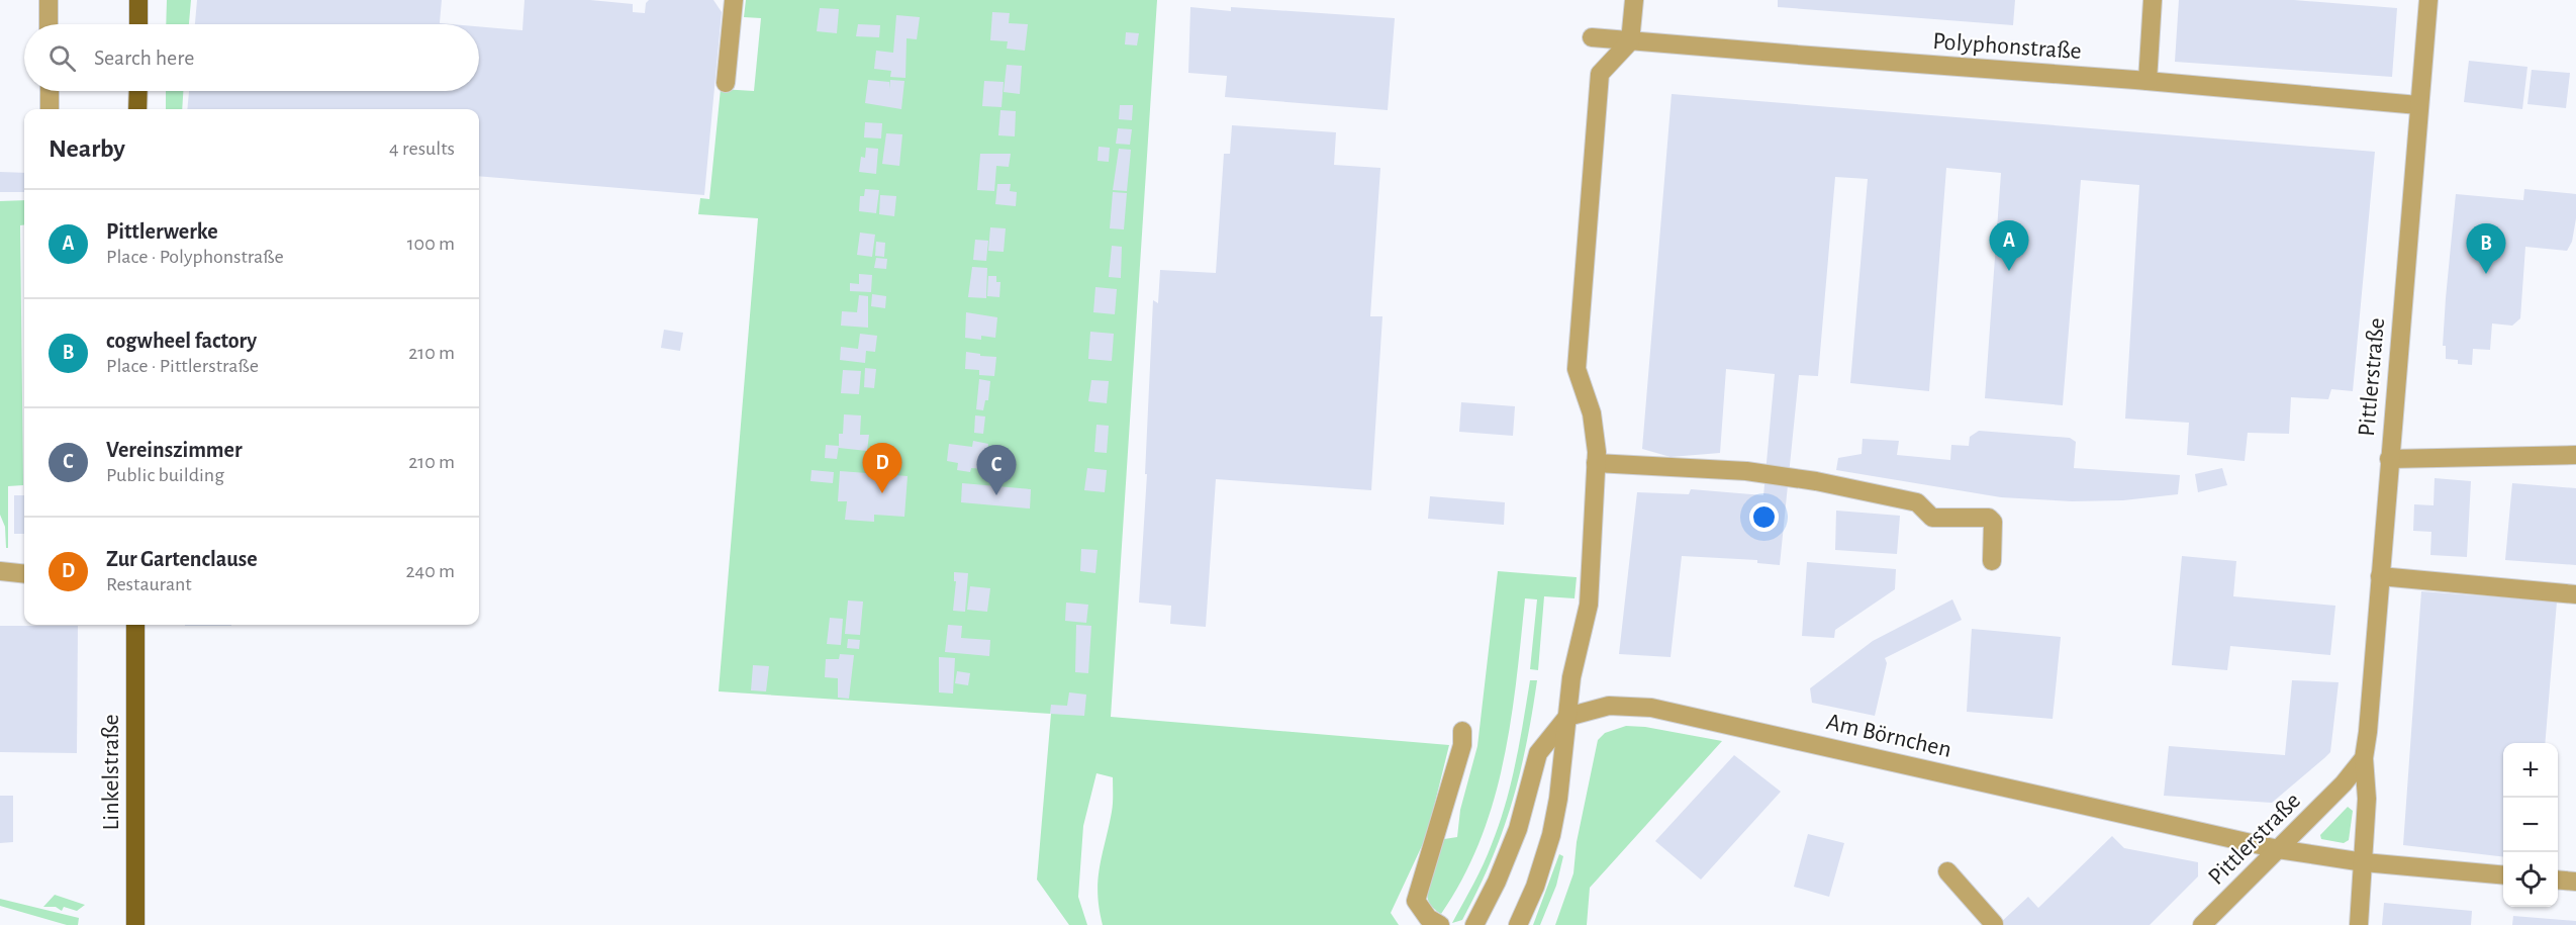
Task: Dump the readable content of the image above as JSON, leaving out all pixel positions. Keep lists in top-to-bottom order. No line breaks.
{"streets":{"main road":["Linkelstraße"],"street":["Polyphonstraße","Pittlerstraße","Am Börnchen"]},"crossings":[["Polyphonstraße","Pittlerstraße"],["Pittlerstraße","Am Börnchen"]],"page":{"search":"Search here","heading":["Nearby","4 results"],"list":[{"mark":"A","name":"Pittlerwerke","note":"Place · Polyphonstraße","value":"100 m"},{"mark":"B","name":"cogwheel factory","note":"Place · Pittlerstraße","value":"210 m"},{"mark":"C","name":"Vereinszimmer","note":"Public building","value":"210 m"},{"mark":"D","name":"Zur Gartenclause","note":"Restaurant","value":"240 m"}],"pins":["A","B","D","C"],"map_buttons":["+","−"]}}
